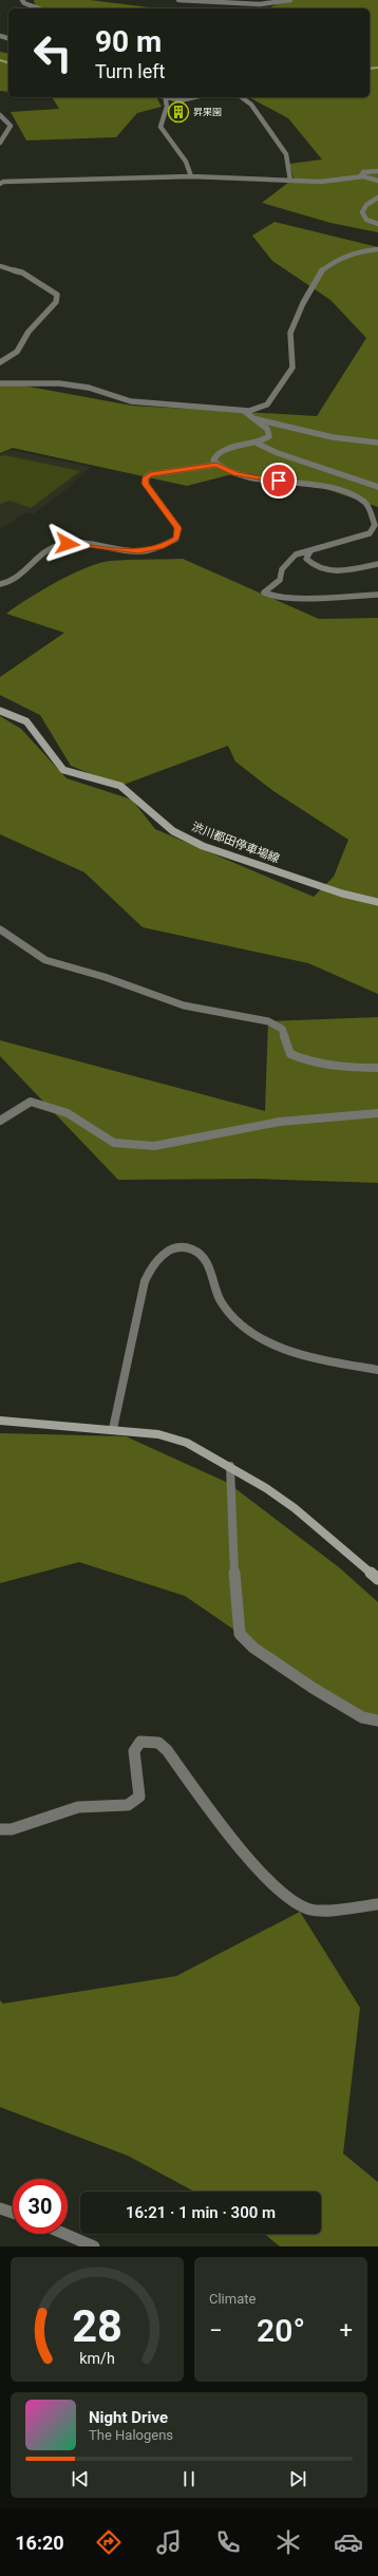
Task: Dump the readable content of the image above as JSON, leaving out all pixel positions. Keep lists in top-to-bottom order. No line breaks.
{"streets":{"main road":["渋川都田停車場線"]},"places":{"building":["昇果園"]},"page":{"turn":["90 m","Turn left"],"limit":"30","trip":"16:21 · 1 min · 300 m","tile":"Climate","heat":["−","20°","+"],"song":["Night Drive","The Halogens"],"tabs":"16:20","gauge":["28","km/h"]}}
